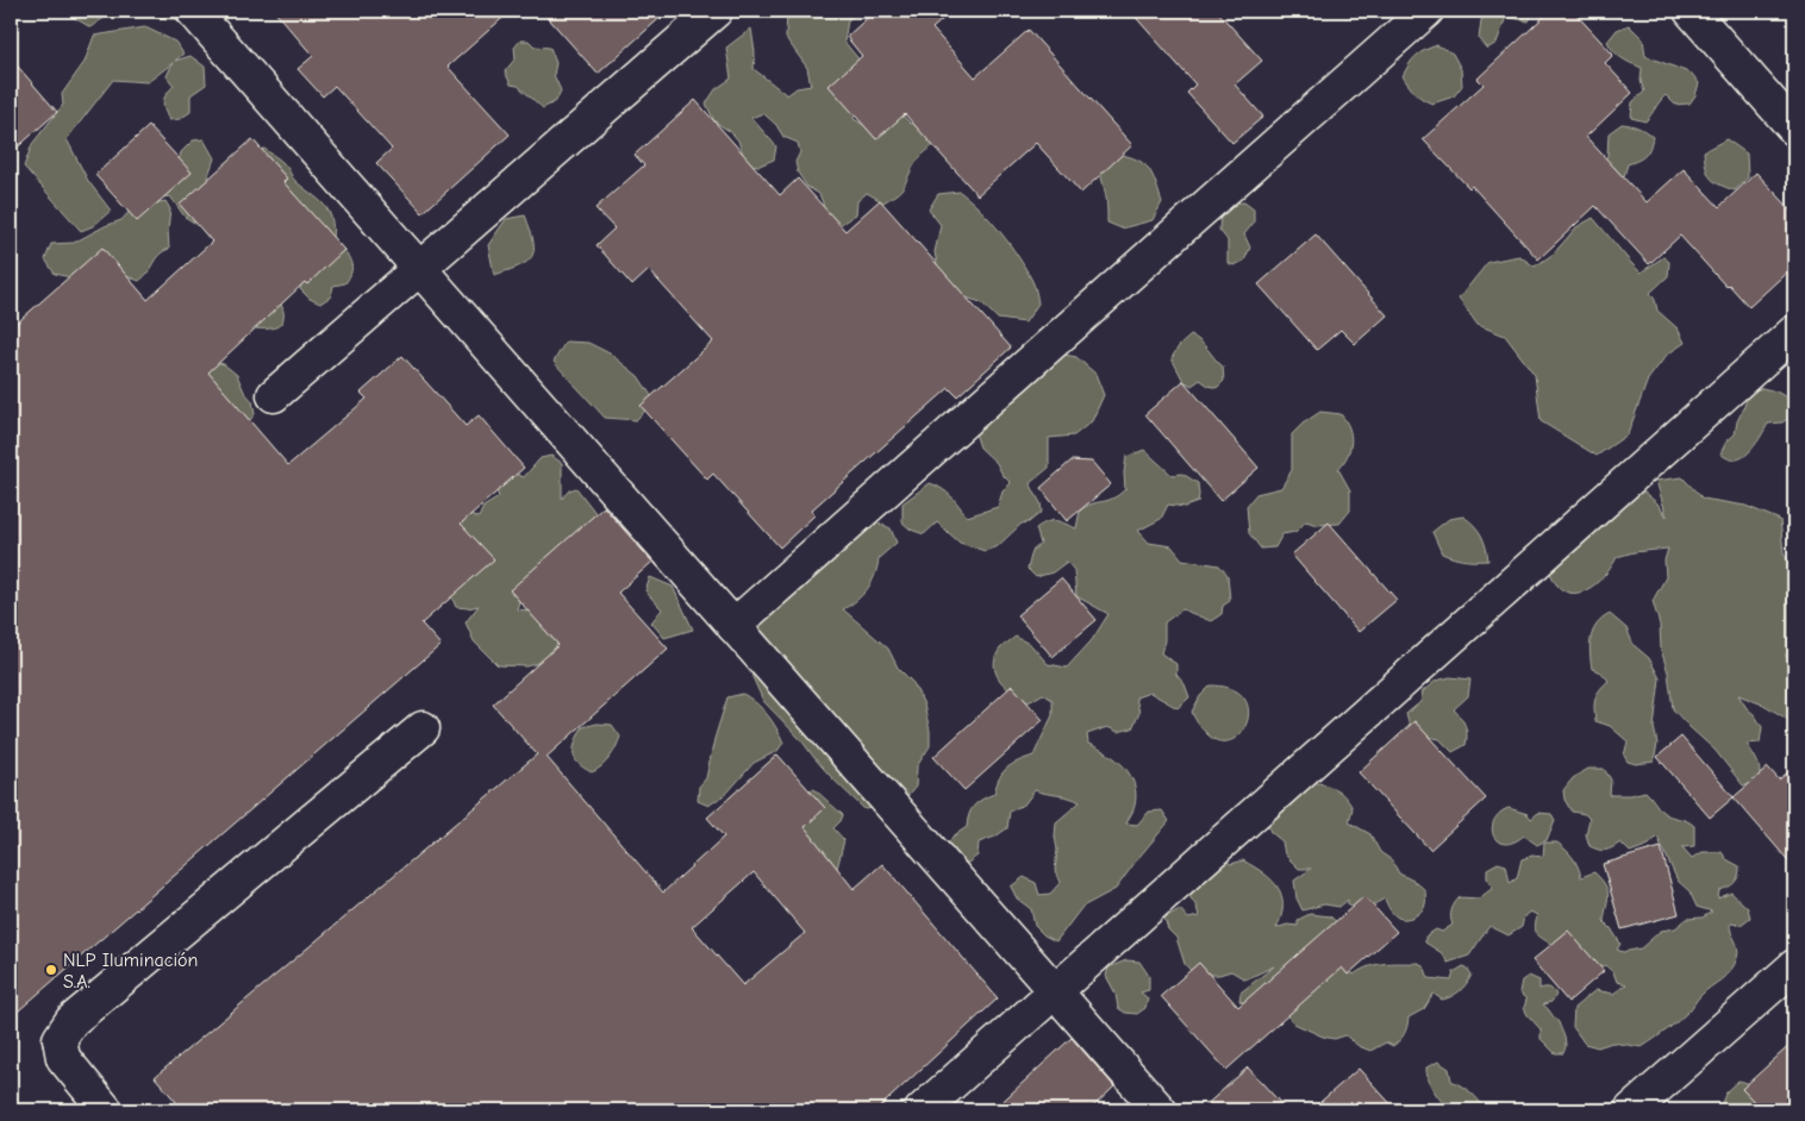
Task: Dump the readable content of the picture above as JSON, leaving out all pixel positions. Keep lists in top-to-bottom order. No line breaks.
{"places":["NLP Iluminación S.A."]}
